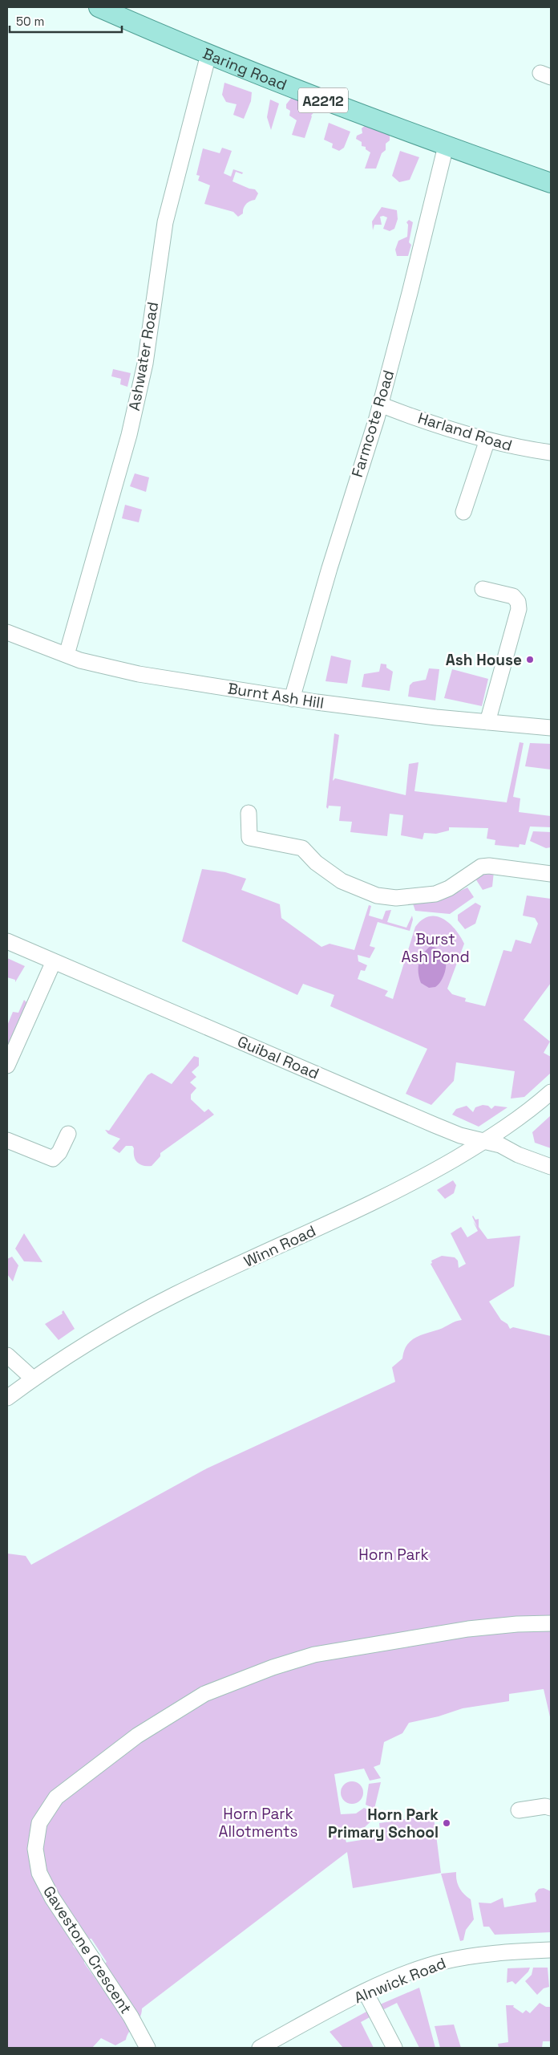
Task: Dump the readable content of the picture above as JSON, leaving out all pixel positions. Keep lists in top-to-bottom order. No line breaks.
{"streets":{"main road":["Baring Road","A2212"],"street":["Ashwater Road","Farmcote Road","Harland Road","Burnt Ash Hill","Guibal Road","Winn Road","Gavestone Crescent","Alnwick Road"]},"crossings":[["Baring Road","Ashwater Road"],["Baring Road","Farmcote Road"],["Ashwater Road","Burnt Ash Hill"],["Farmcote Road","Harland Road"],["Farmcote Road","Burnt Ash Hill"],["Guibal Road","Winn Road"]],"parks":["Burst Ash Pond","Horn Park","Horn Park Allotments"],"places":["Ash House","Horn Park Primary School"],"scale_bar":"50 m"}
